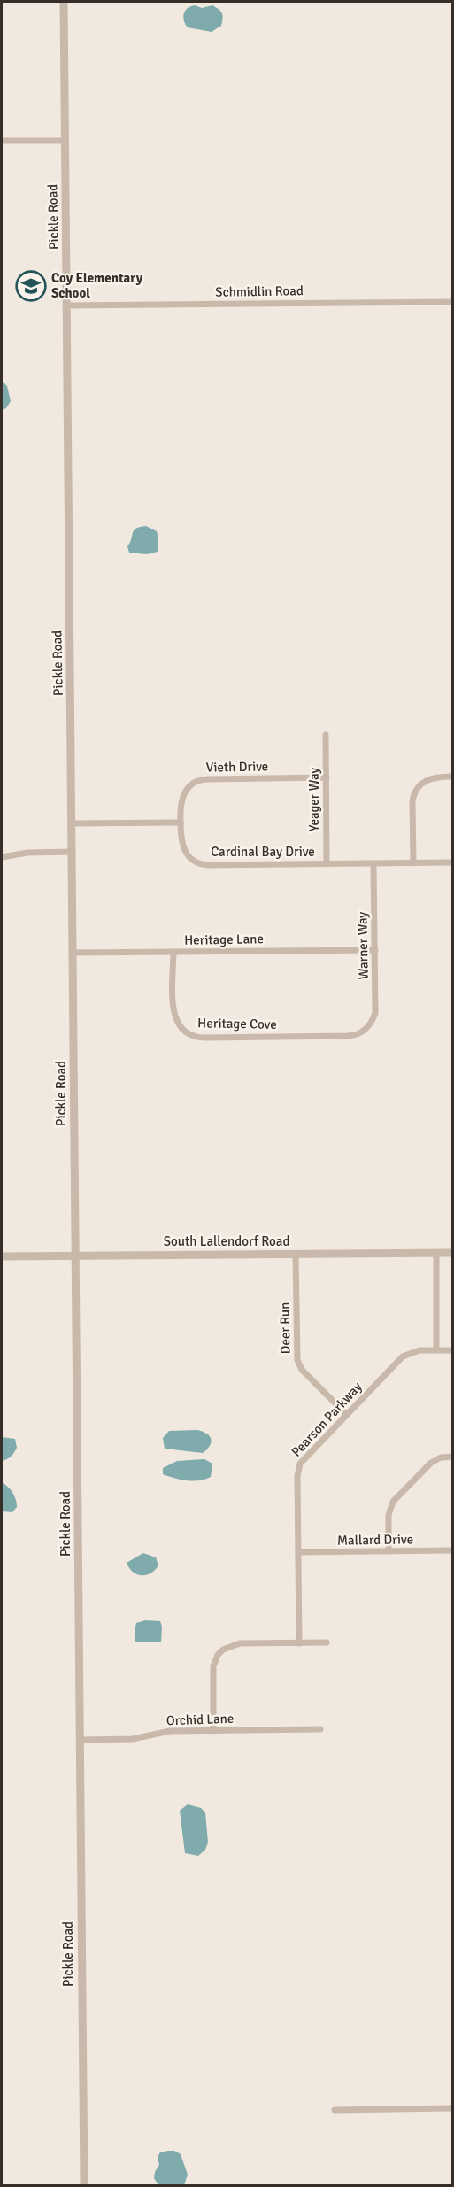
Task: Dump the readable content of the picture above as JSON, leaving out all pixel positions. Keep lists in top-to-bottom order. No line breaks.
{"streets":{"street":["Pickle Road","Schmidlin Road","Vieth Drive","Yeager Way","Cardinal Bay Drive","Heritage Lane","Warner Way","Heritage Cove","South Lallendorf Road","Deer Run","Pearson Parkway","Mallard Drive","Orchid Lane"]},"crossings":[["Pickle Road","Schmidlin Road"],["Pickle Road","Heritage Lane"],["Pickle Road","South Lallendorf Road"],["Pickle Road","Orchid Lane"],["Vieth Drive","Yeager Way"],["Vieth Drive","Cardinal Bay Drive"],["Yeager Way","Cardinal Bay Drive"],["Cardinal Bay Drive","Warner Way"],["Heritage Lane","Warner Way"],["Heritage Lane","Heritage Cove"],["Warner Way","Heritage Cove"],["South Lallendorf Road","Deer Run"],["Deer Run","Pearson Parkway"],["Pearson Parkway","Mallard Drive"]],"places":{"school or university":["Coy Elementary School"]}}
